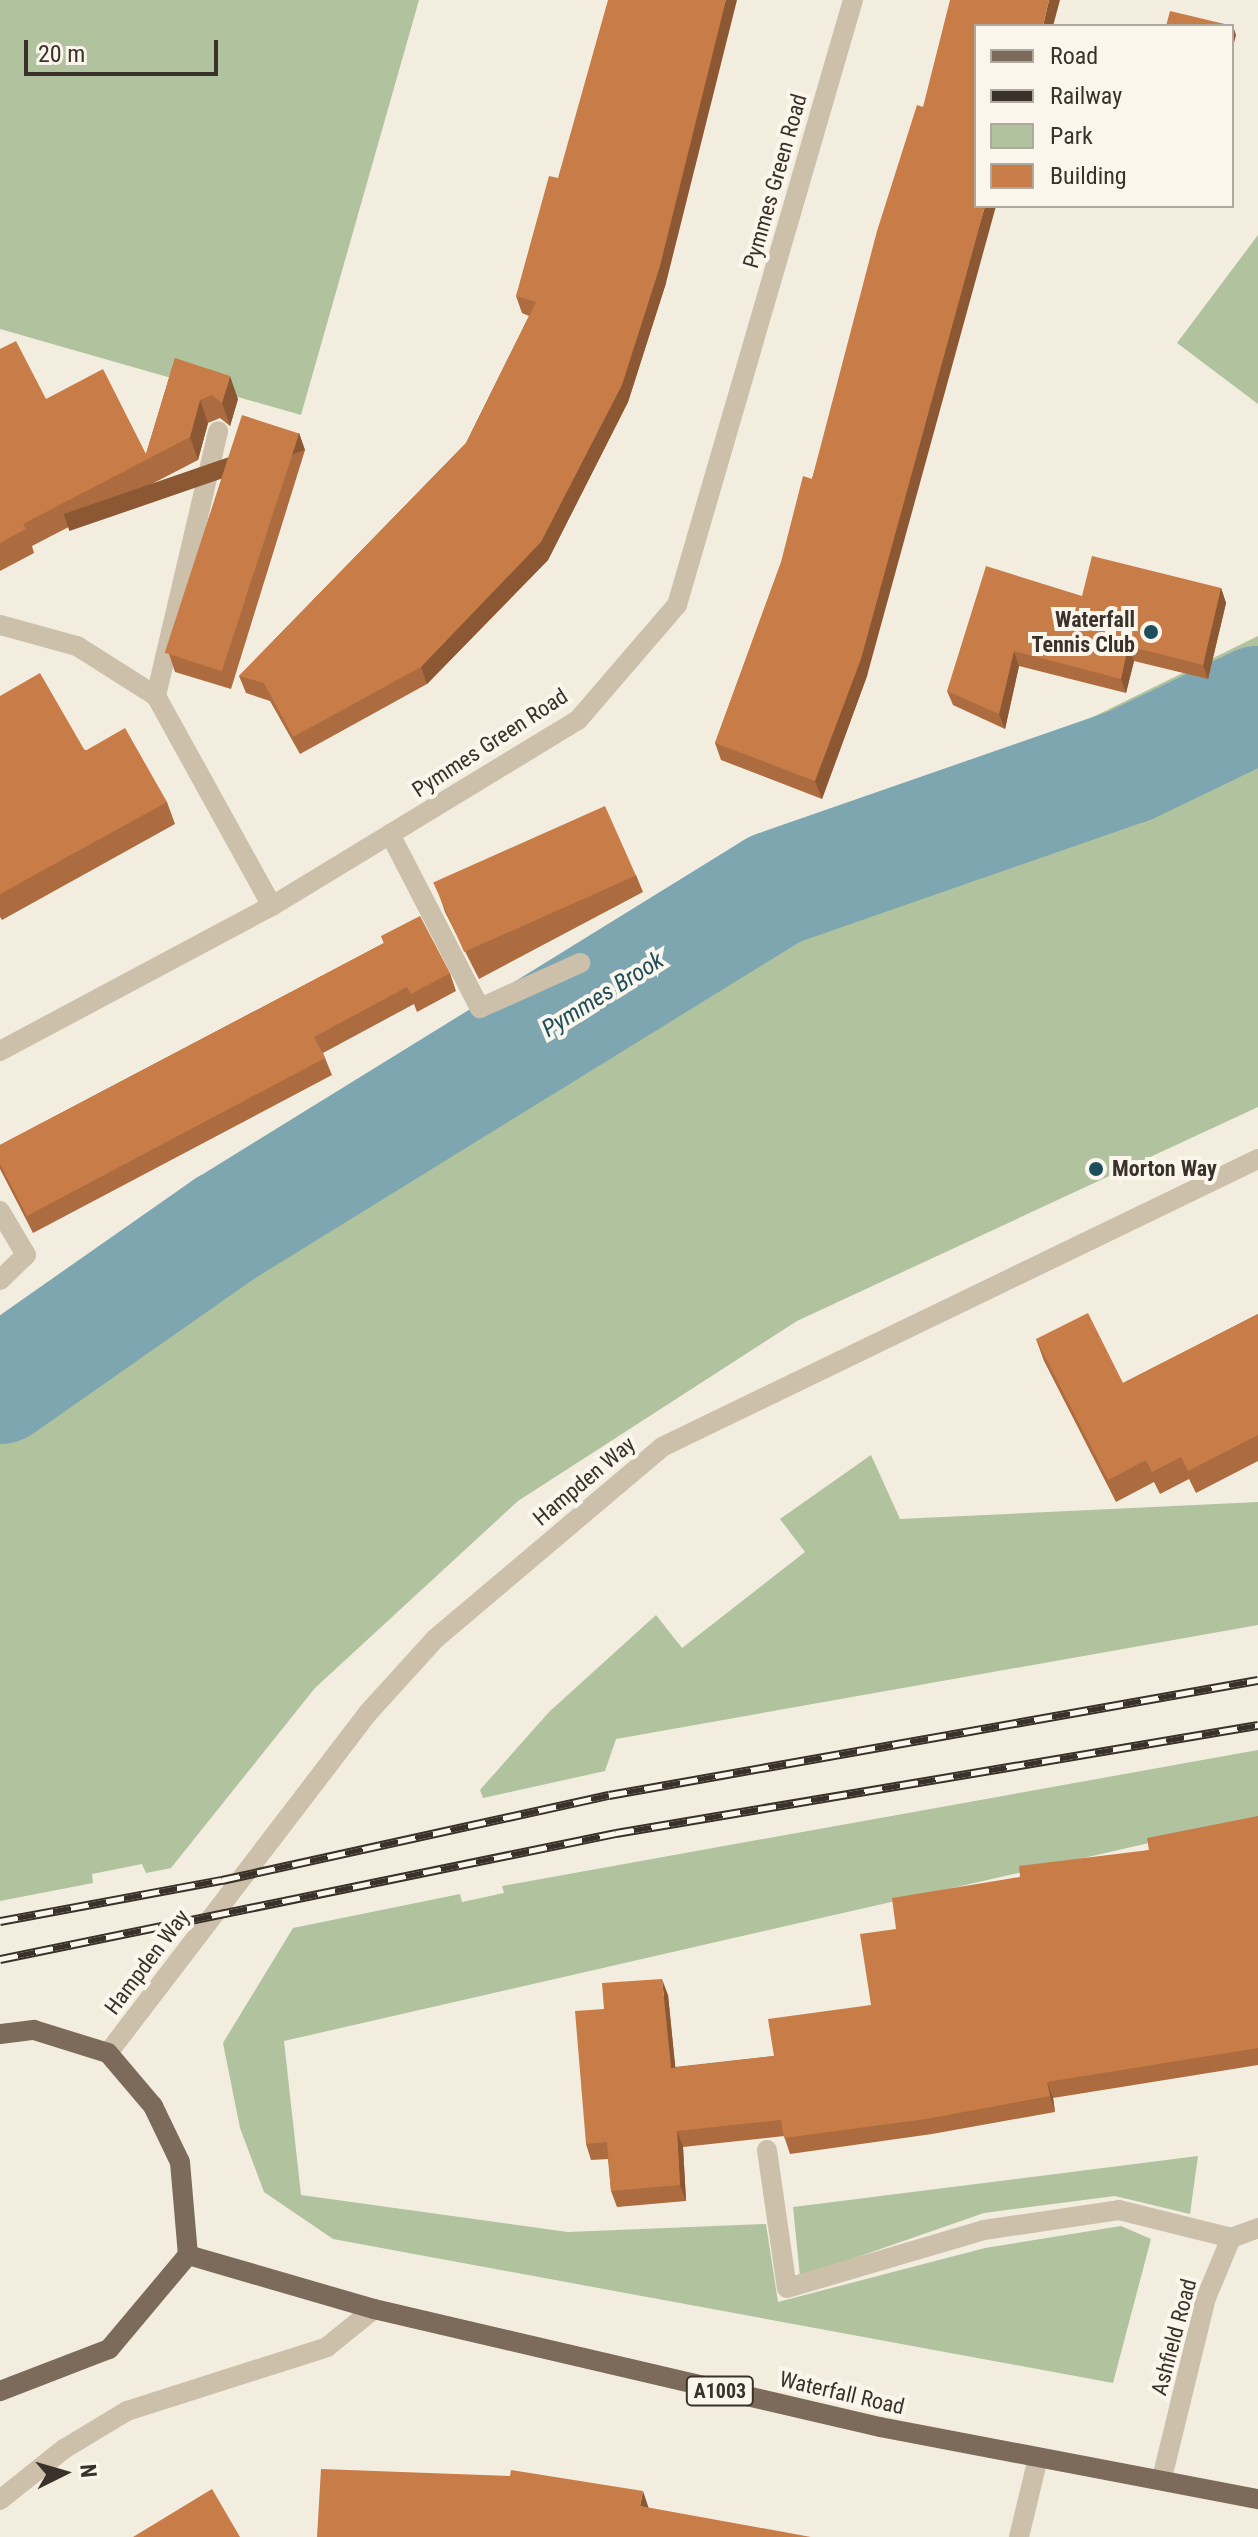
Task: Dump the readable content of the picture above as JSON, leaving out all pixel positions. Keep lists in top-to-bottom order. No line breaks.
{"streets":{"main road":["A1003","Waterfall Road"],"street":["Pymmes Green Road","Hampden Way","Ashfield Road"]},"crossings":[["Ashfield Road","Waterfall Road"]],"water":["Pymmes Brook"],"places":["Waterfall Tennis Club","Morton Way"],"legend":["Road","Railway","Park","Building"],"scale_bar":"20 m","north":"right"}
